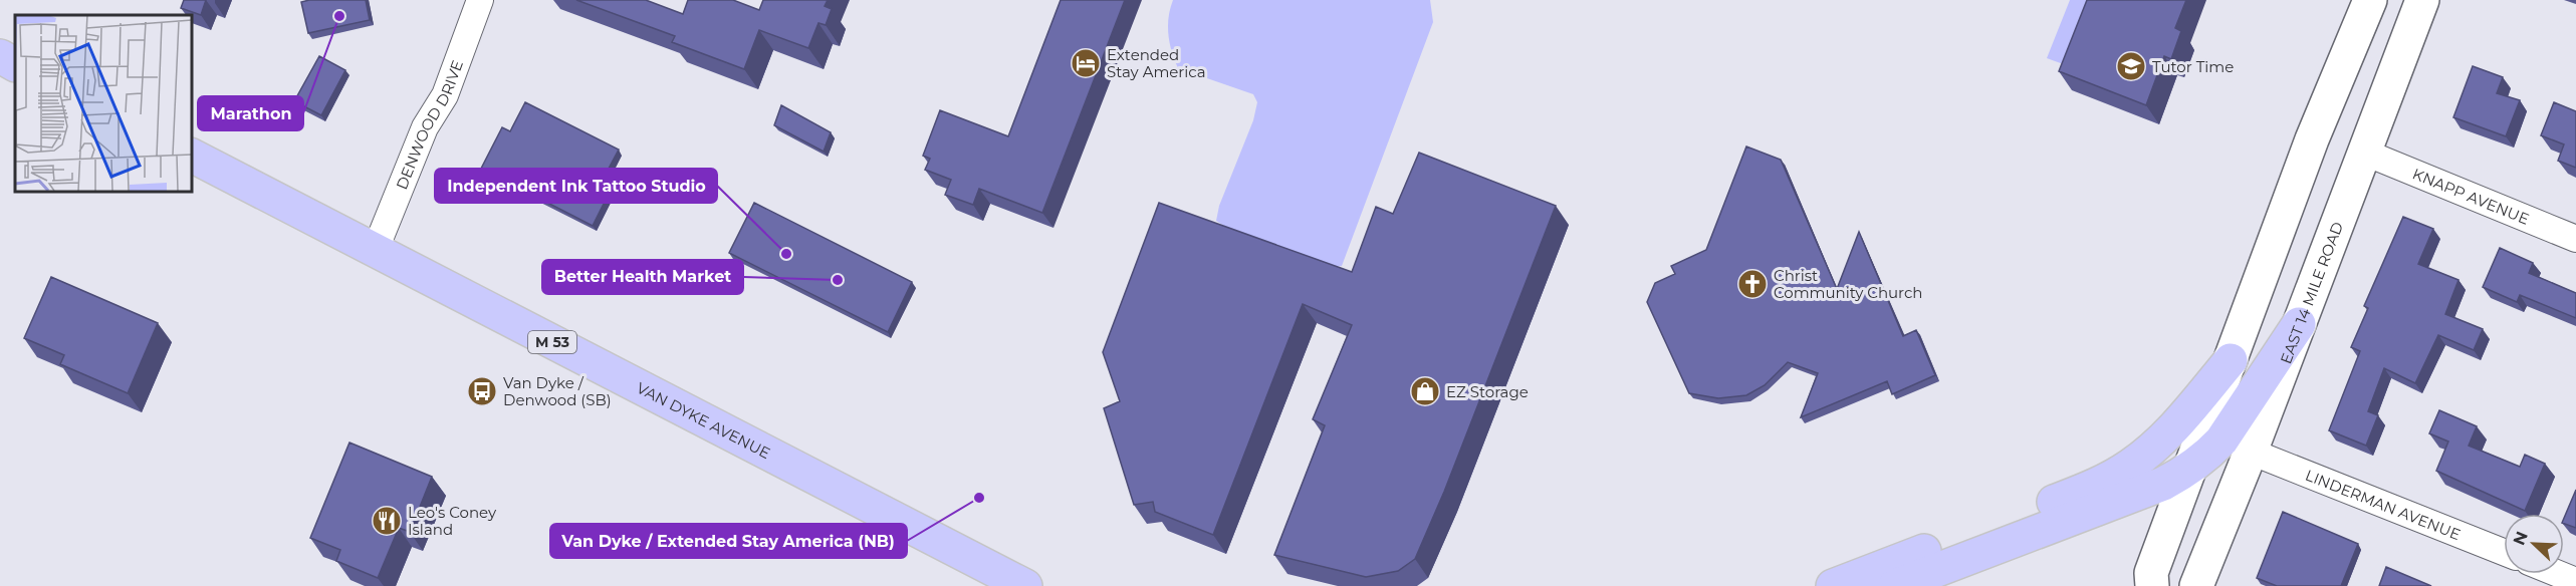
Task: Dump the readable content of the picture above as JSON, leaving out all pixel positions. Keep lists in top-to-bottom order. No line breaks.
{"streets":{"main road":["EAST 14 MILE ROAD","M 53","VAN DYKE AVENUE"],"street":["DENWOOD DRIVE","KNAPP AVENUE","LINDERMAN AVENUE"]},"crossings":[["DENWOOD DRIVE","VAN DYKE AVENUE"],["KNAPP AVENUE","EAST 14 MILE ROAD"],["EAST 14 MILE ROAD","LINDERMAN AVENUE"]],"places":{"other":["Marathon","Independent Ink Tattoo Studio","Better Health Market","Van Dyke / Extended Stay America (NB)"],"hotel":["Extended Stay America"],"school or university":["Tutor Time"],"church":["Christ Community Church"],"bus stop":["Van Dyke / Denwood (SB)"],"shop":["EZ Storage"],"restaurant":["Leo's Coney Island"]},"north":"top left"}
